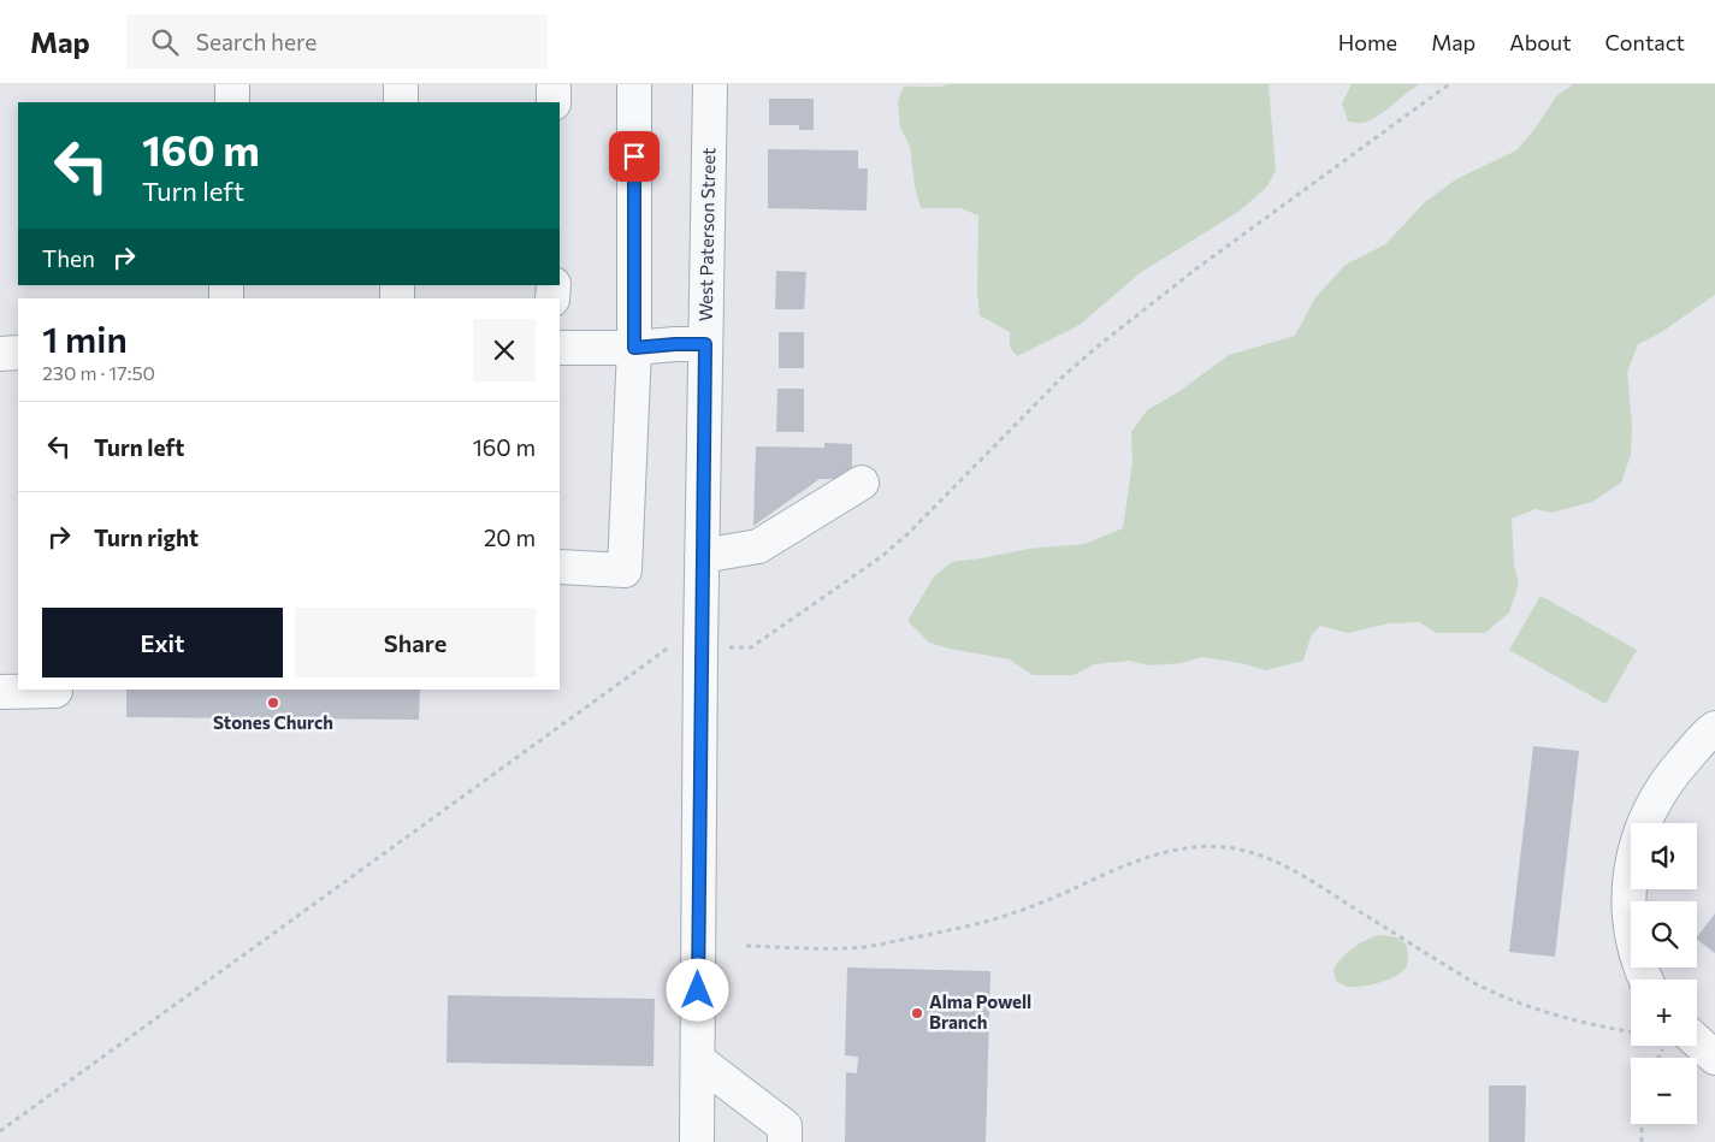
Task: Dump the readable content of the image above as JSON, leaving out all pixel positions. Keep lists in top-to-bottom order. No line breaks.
{"streets":{"street":["West Paterson Street"]},"places":["Stones Church","Alma Powell Branch"],"page":{"header":"Map","search":"Search here","nav":["Home","Map","About","Contact"],"turn":["160 m","Turn left"],"then":"Then","heading":["1 min","230 m · 17:50"],"list":[{"name":"Turn left","value":"160 m"},{"name":"Turn right","value":"20 m"}],"buttons":["Exit","Share"],"map_buttons":["+","−"]}}
